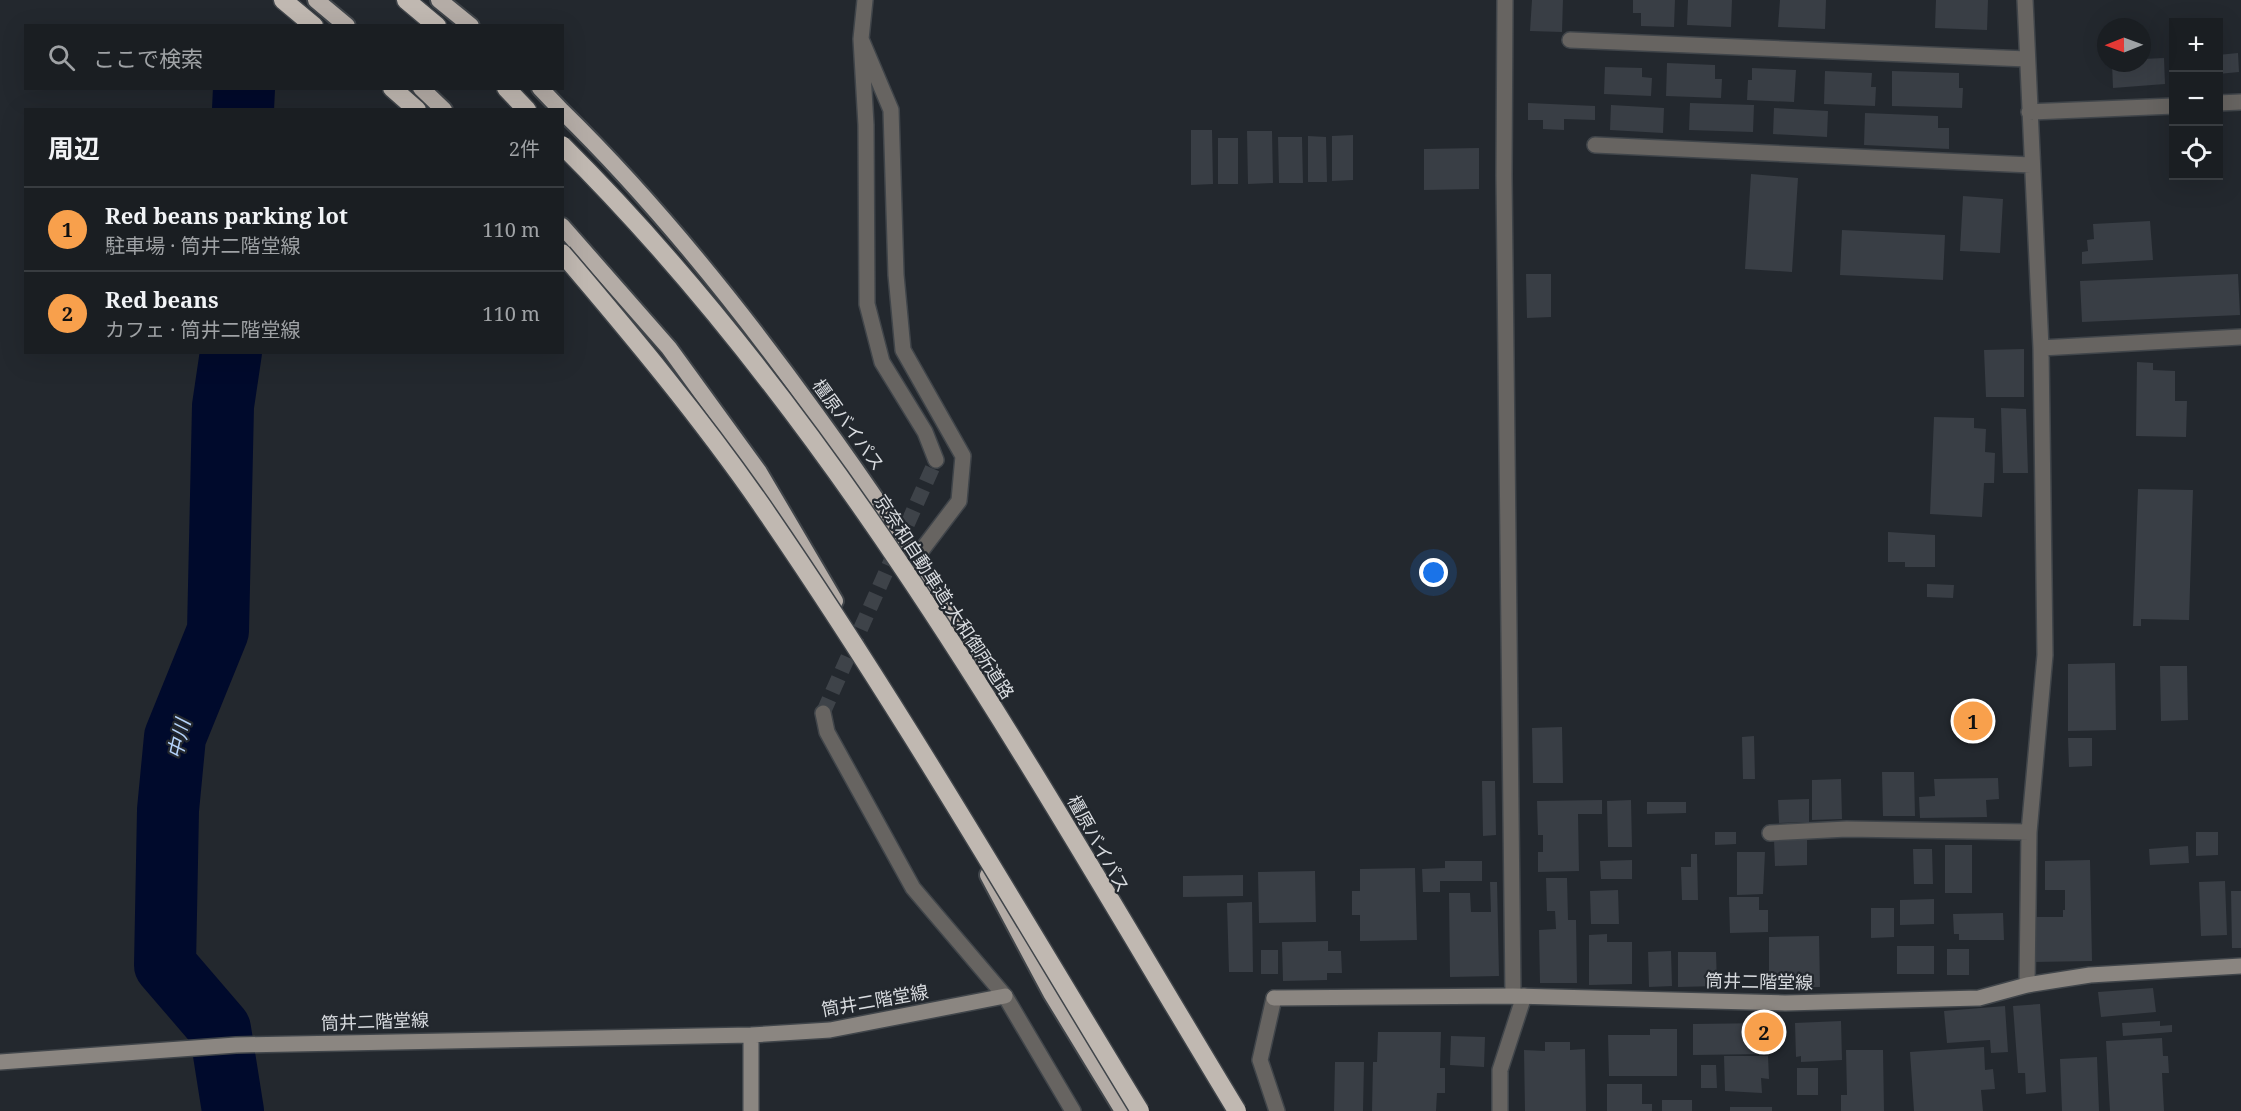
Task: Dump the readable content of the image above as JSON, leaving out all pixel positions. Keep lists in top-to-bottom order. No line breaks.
{"streets":{"highway":["橿原バイパス","京奈和自動車道;大和御所道路"],"main road":["筒井二階堂線"]},"water":["中川"],"north":"left","page":{"map_buttons":["+","−"],"search":"ここで検索","heading":["周辺","2件"],"list":[{"mark":"1","name":"Red beans parking lot","note":"駐車場 · 筒井二階堂線","value":"110 m"},{"mark":"2","name":"Red beans","note":"カフェ · 筒井二階堂線","value":"110 m"}],"pins":["1","2"]}}
